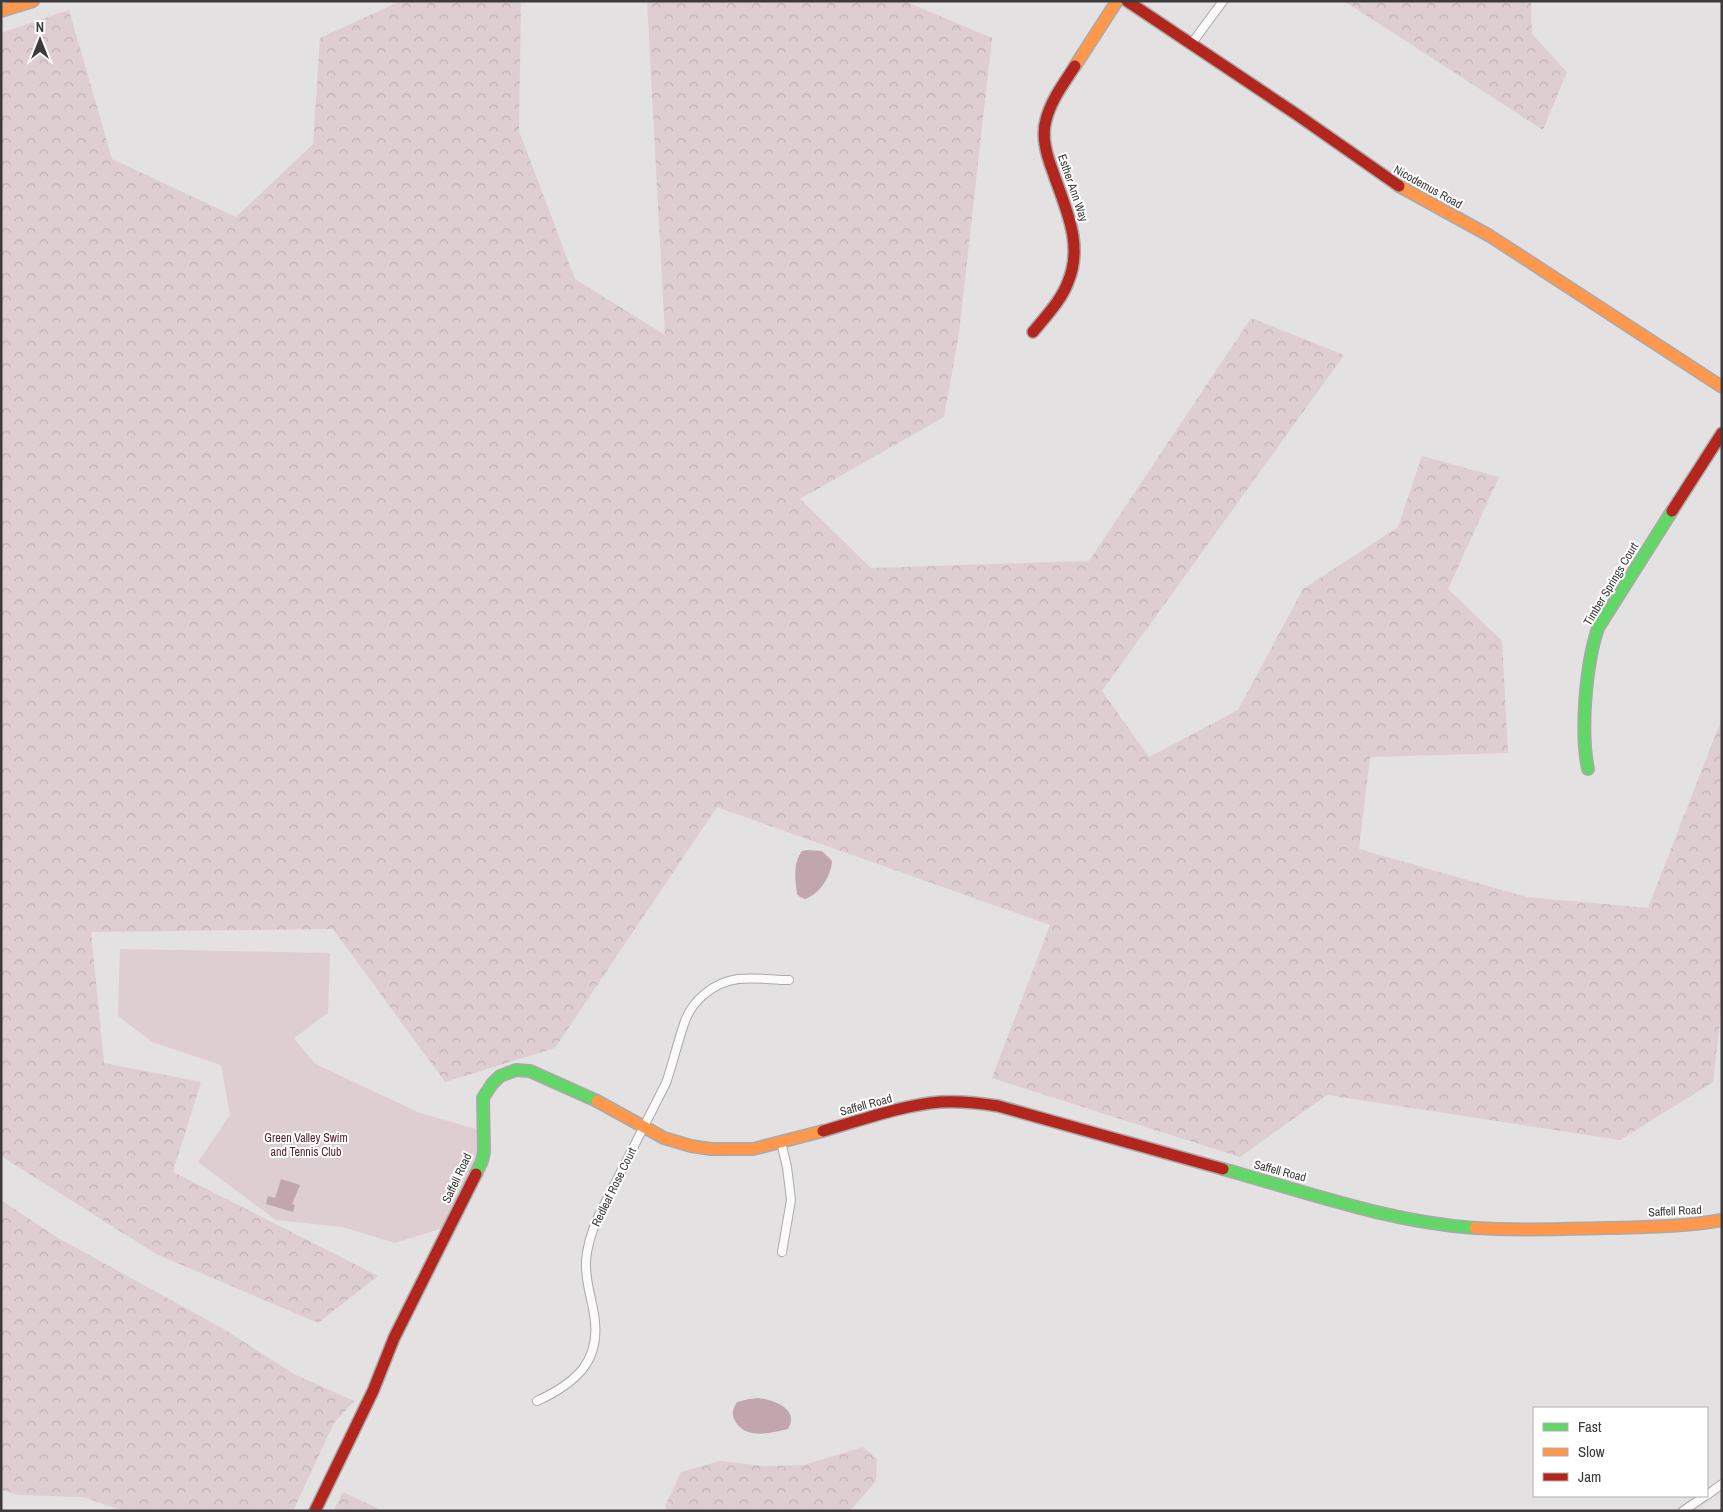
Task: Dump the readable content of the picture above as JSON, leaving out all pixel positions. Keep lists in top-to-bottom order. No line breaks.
{"streets":{"street":["Nicodemus Road","Esther Ann Way","Timber Springs Court","Saffell Road","Redleaf Rose Court"]},"crossings":[["Saffell Road","Redleaf Rose Court"]],"parks":["Green Valley Swim and Tennis Club"],"legend":["Fast","Slow","Jam"],"north":"top"}
